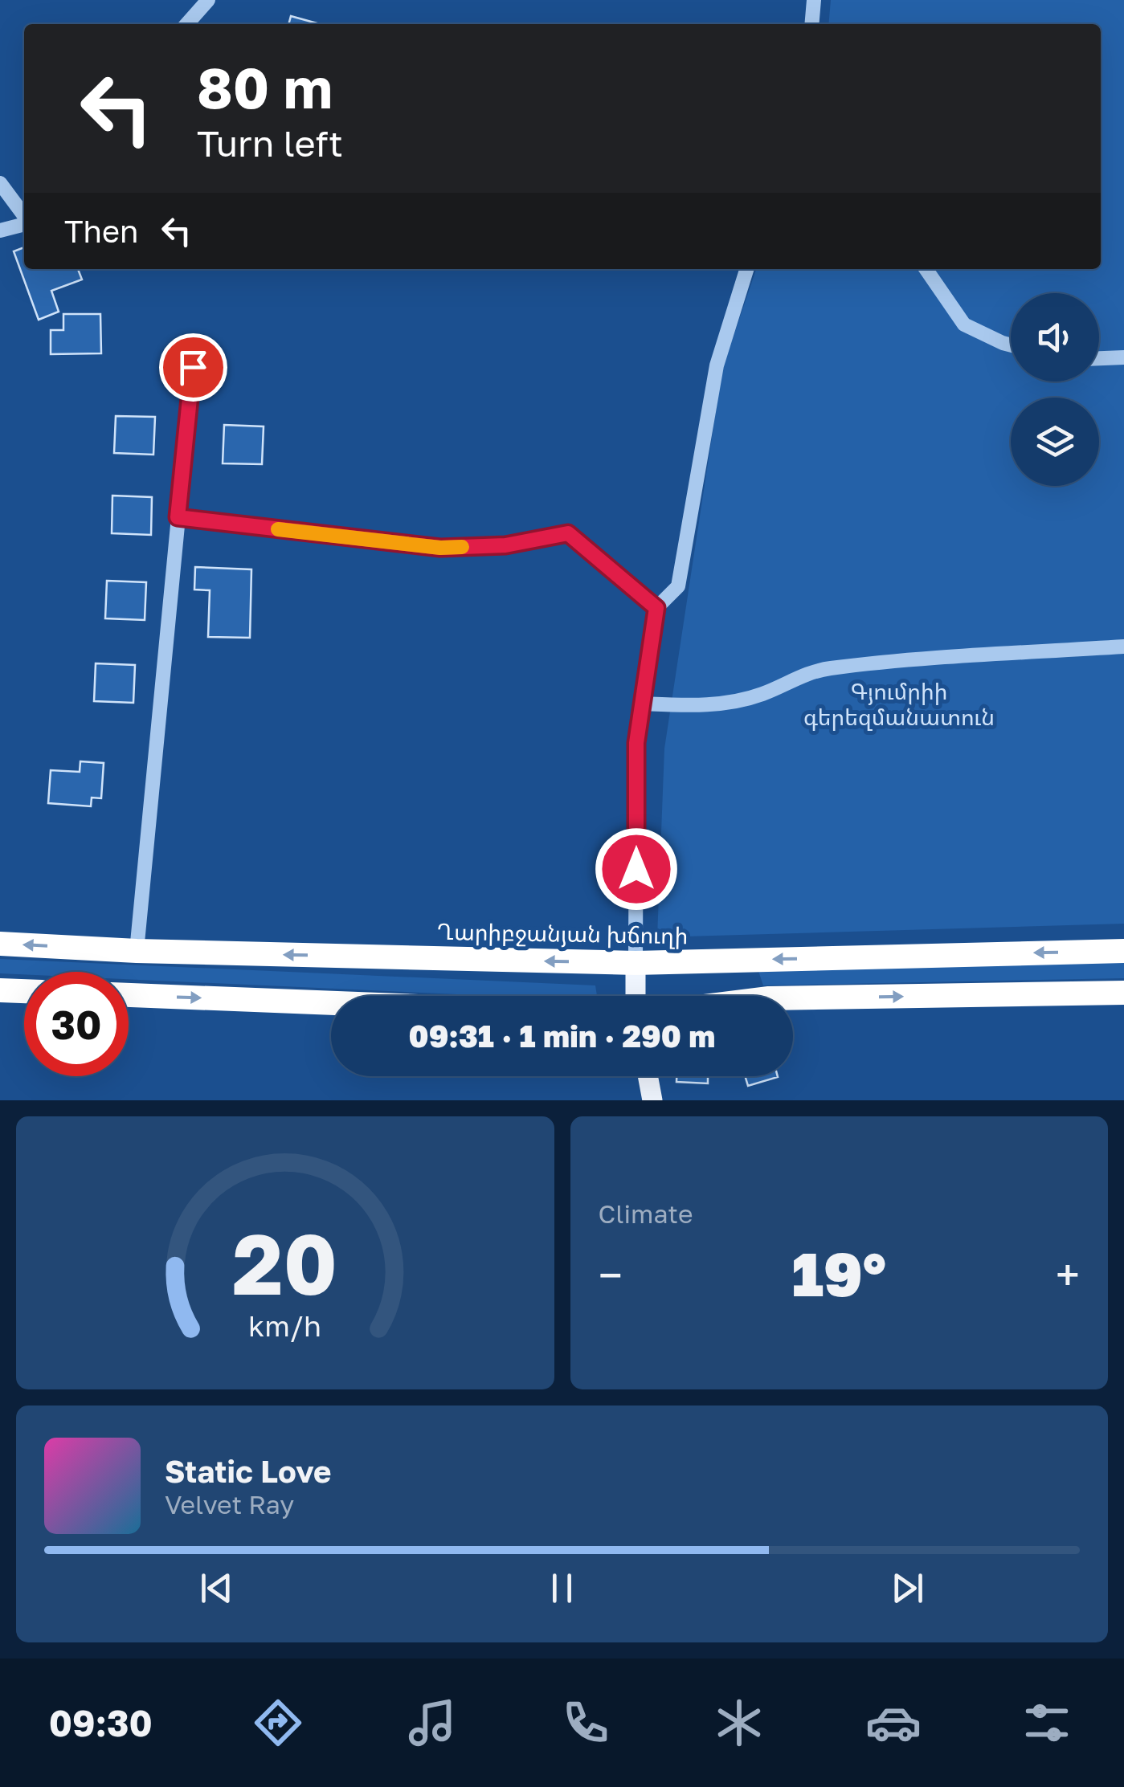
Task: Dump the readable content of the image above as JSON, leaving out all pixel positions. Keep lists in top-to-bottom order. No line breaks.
{"streets":{"highway":["Ղարիբջանյան խճուղի"]},"parks":["Գյումրիի գերեզմանատուն"],"page":{"turn":["80 m","Turn left"],"then":"Then","limit":"30","trip":"09:31 · 1 min · 290 m","tile":"Climate","heat":["−","19°","+"],"song":["Static Love","Velvet Ray"],"tabs":"09:30","gauge":["20","km/h"]}}
